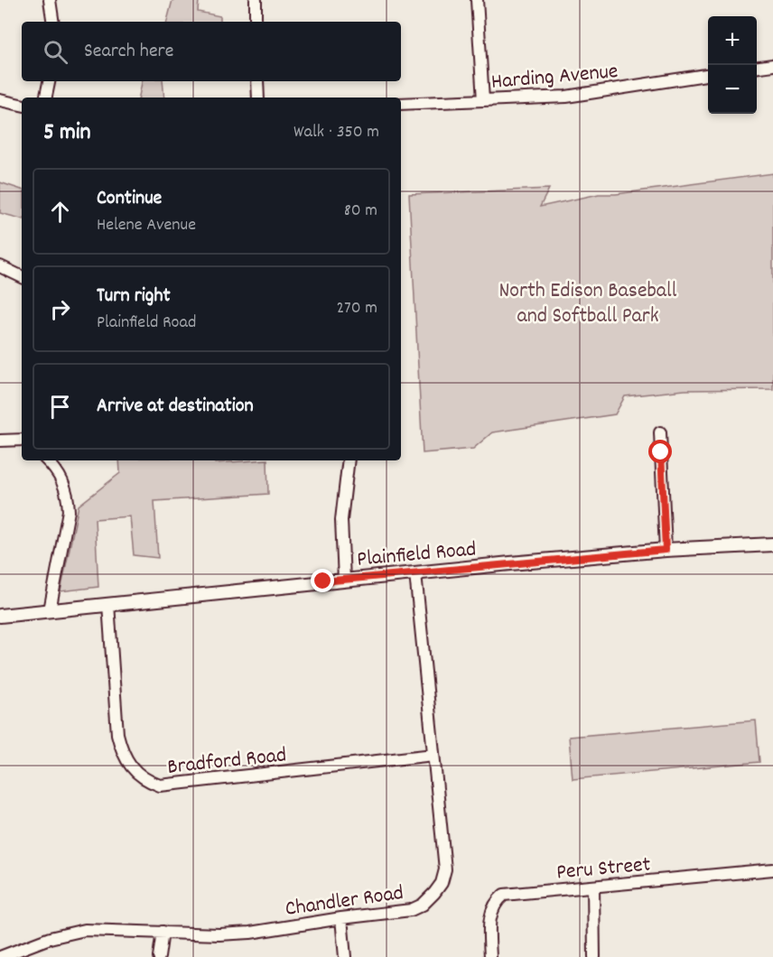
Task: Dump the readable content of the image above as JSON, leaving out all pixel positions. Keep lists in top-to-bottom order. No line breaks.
{"streets":{"street":["Harding Avenue","Plainfield Road","Bradford Road","Peru Street","Chandler Road"]},"crossings":[["Plainfield Road","Bradford Road"],["Plainfield Road","Chandler Road"],["Bradford Road","Chandler Road"]],"parks":["North Edison Baseball and Softball Park"],"page":{"map_buttons":["+","−"],"search":"Search here","heading":["5 min","Walk · 350 m"],"list":[["Continue","Helene Avenue","80 m"],["Turn right","Plainfield Road","270 m"],"Arrive at destination"]}}
